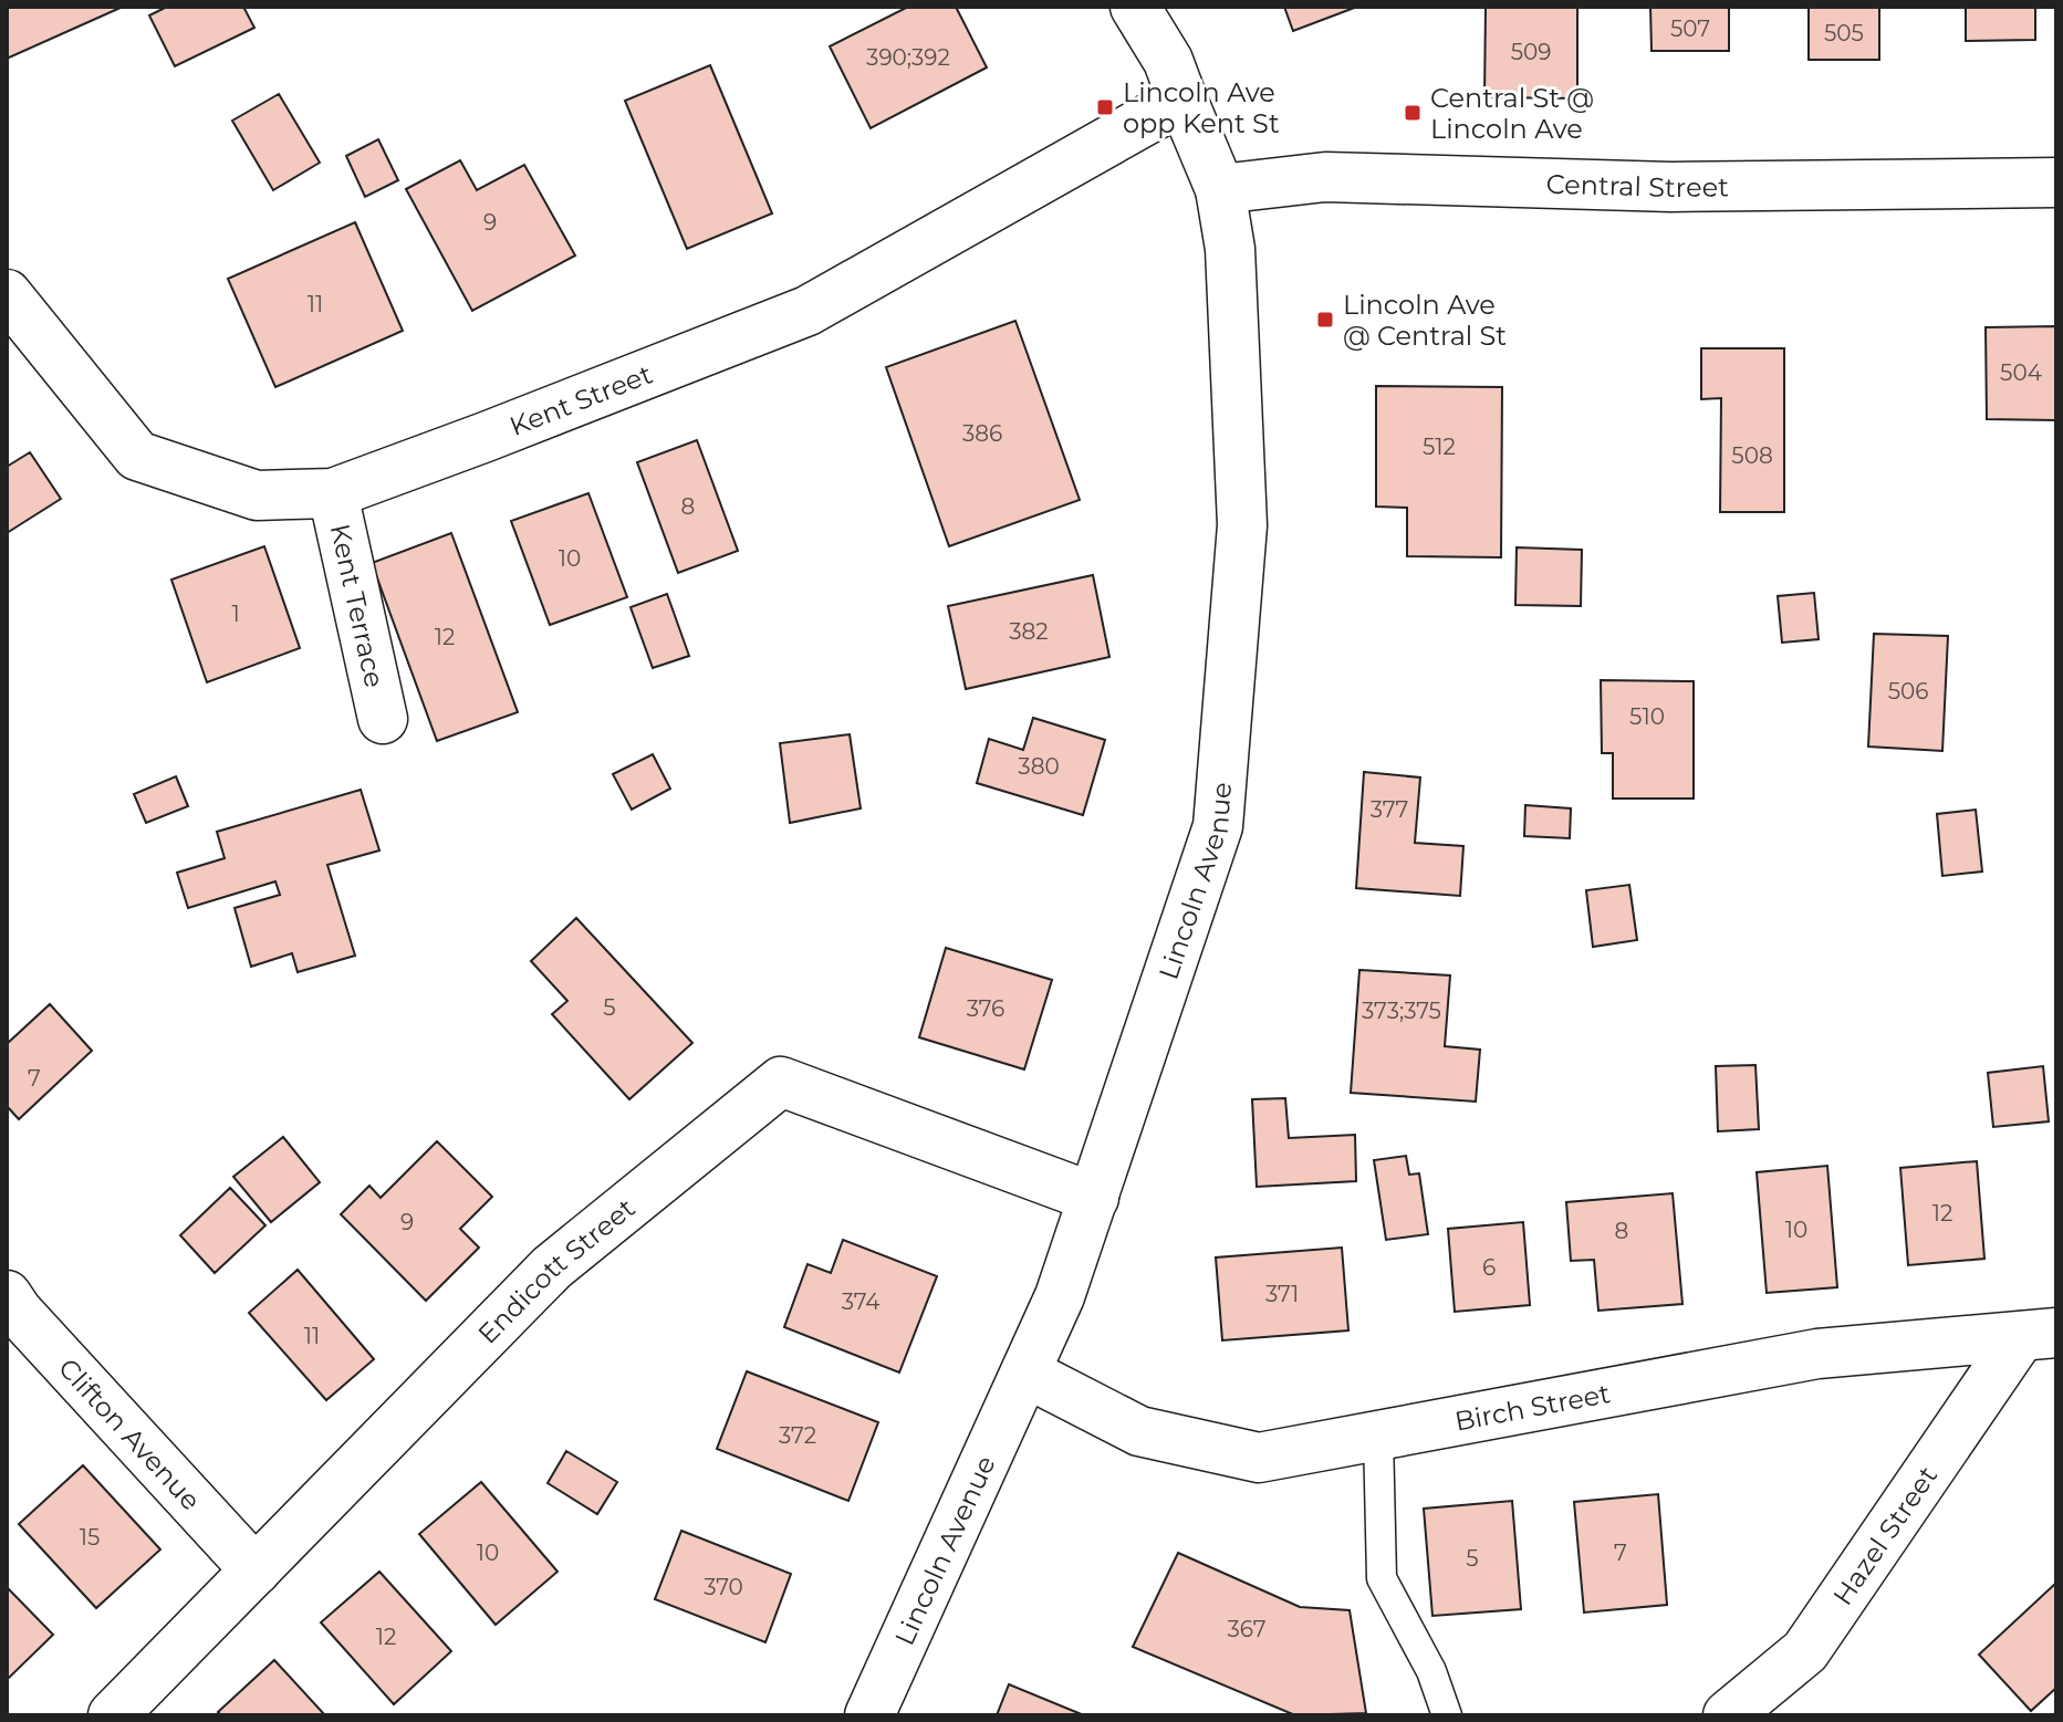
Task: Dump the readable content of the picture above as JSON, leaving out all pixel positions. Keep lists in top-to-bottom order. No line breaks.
{"streets":{"street":["Central Street","Kent Street","Kent Terrace","Lincoln Avenue","Endicott Street","Birch Street","Clifton Avenue","Hazel Street"]},"crossings":[["Central Street","Lincoln Avenue"],["Kent Street","Kent Terrace"],["Kent Street","Lincoln Avenue"],["Lincoln Avenue","Endicott Street"],["Lincoln Avenue","Birch Street"],["Endicott Street","Clifton Avenue"],["Birch Street","Hazel Street"]],"places":{"transit":["Lincoln Ave opp Kent St","Central St @ Lincoln Ave","Lincoln Ave @ Central St"]},"house_numbers":["507","505","509","390;392","9","11","504","386","512","508","8","10","1","382","12","506","510","380","377","5","376","373;375","7","12","9","10","8","6","371","374","11","372","15","10","7","5","370","367","12"]}
